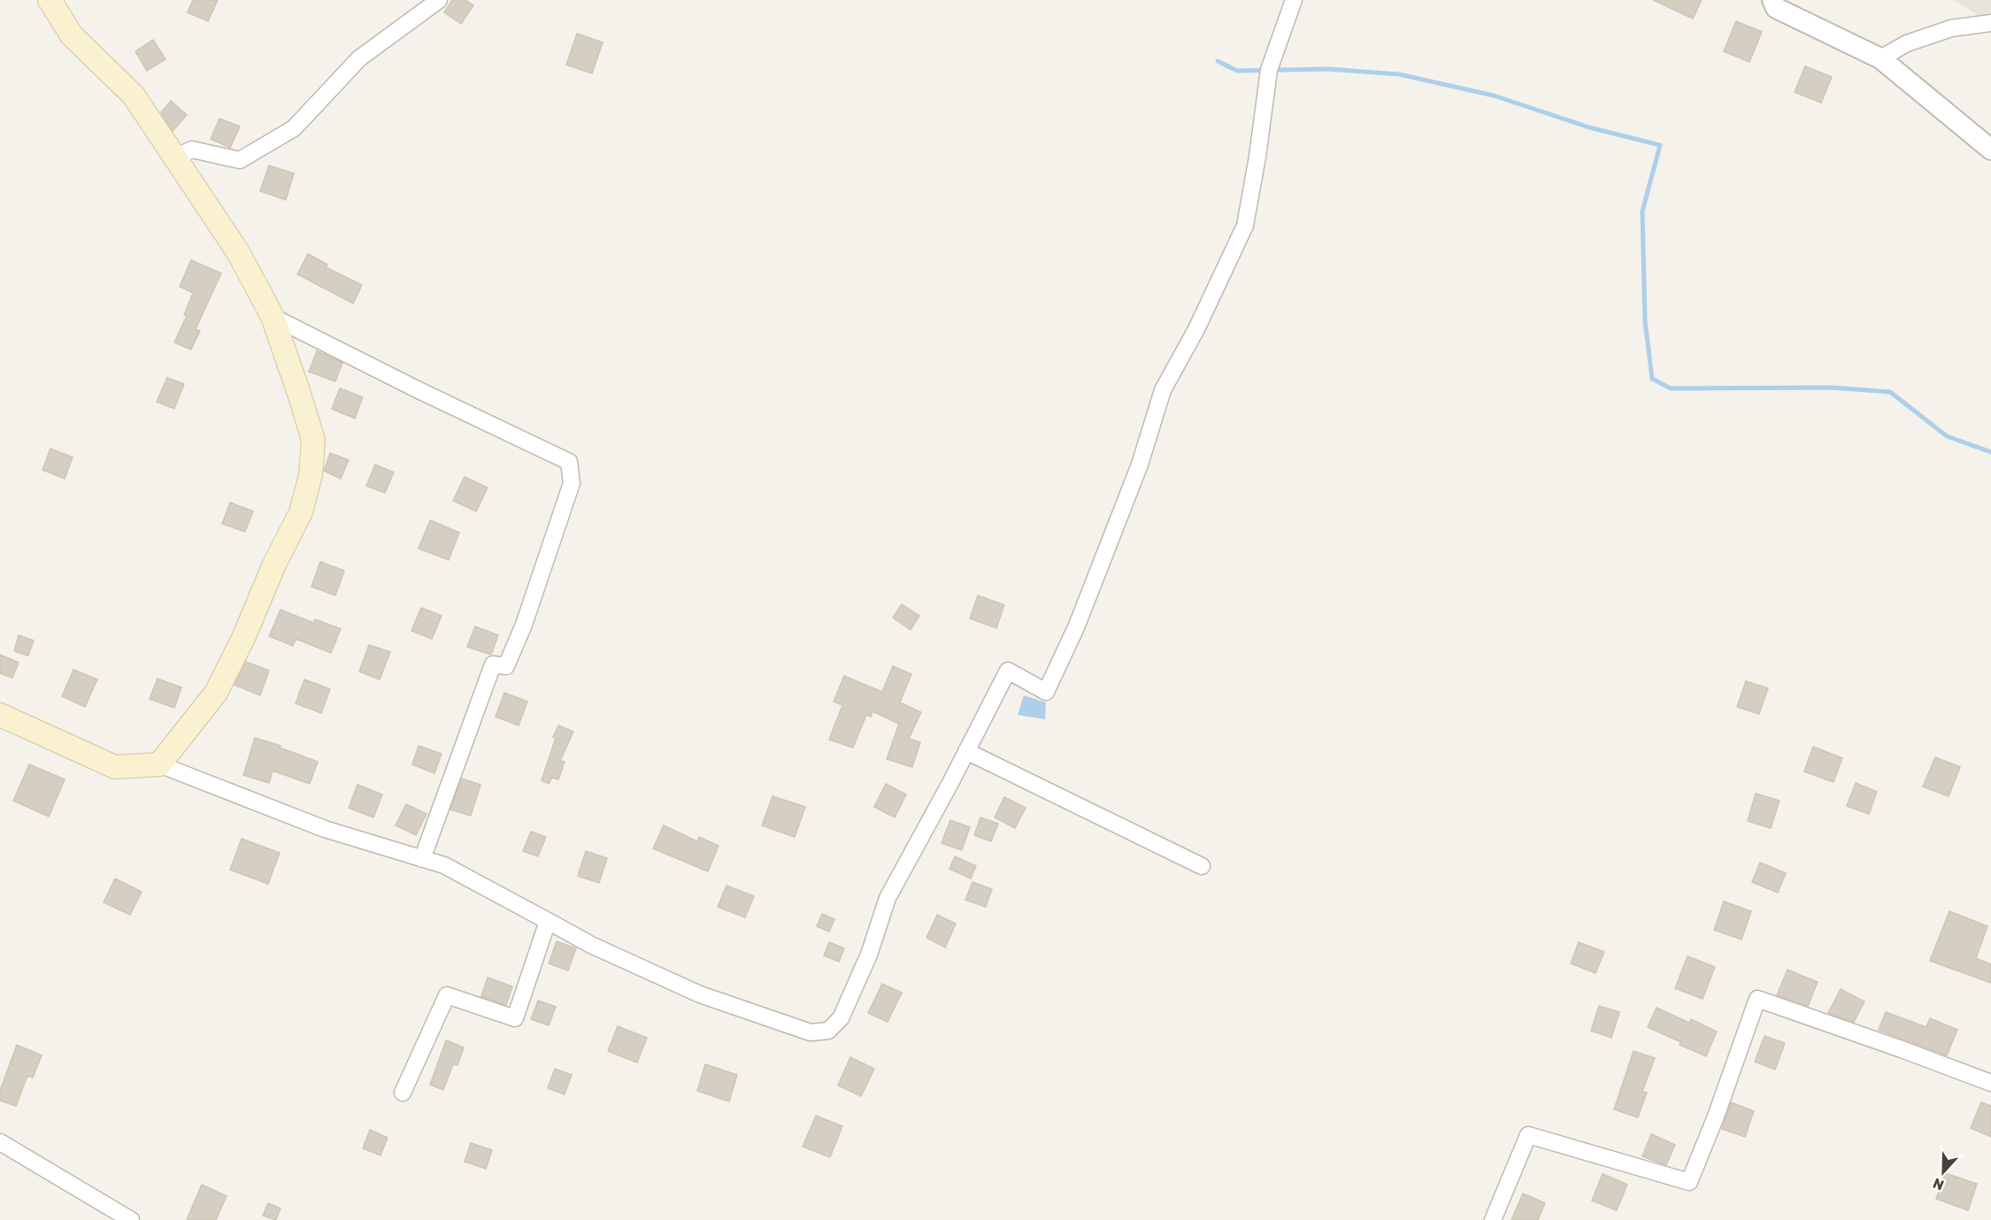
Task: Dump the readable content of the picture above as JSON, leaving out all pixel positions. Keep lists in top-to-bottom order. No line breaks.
{"north":"bottom"}
